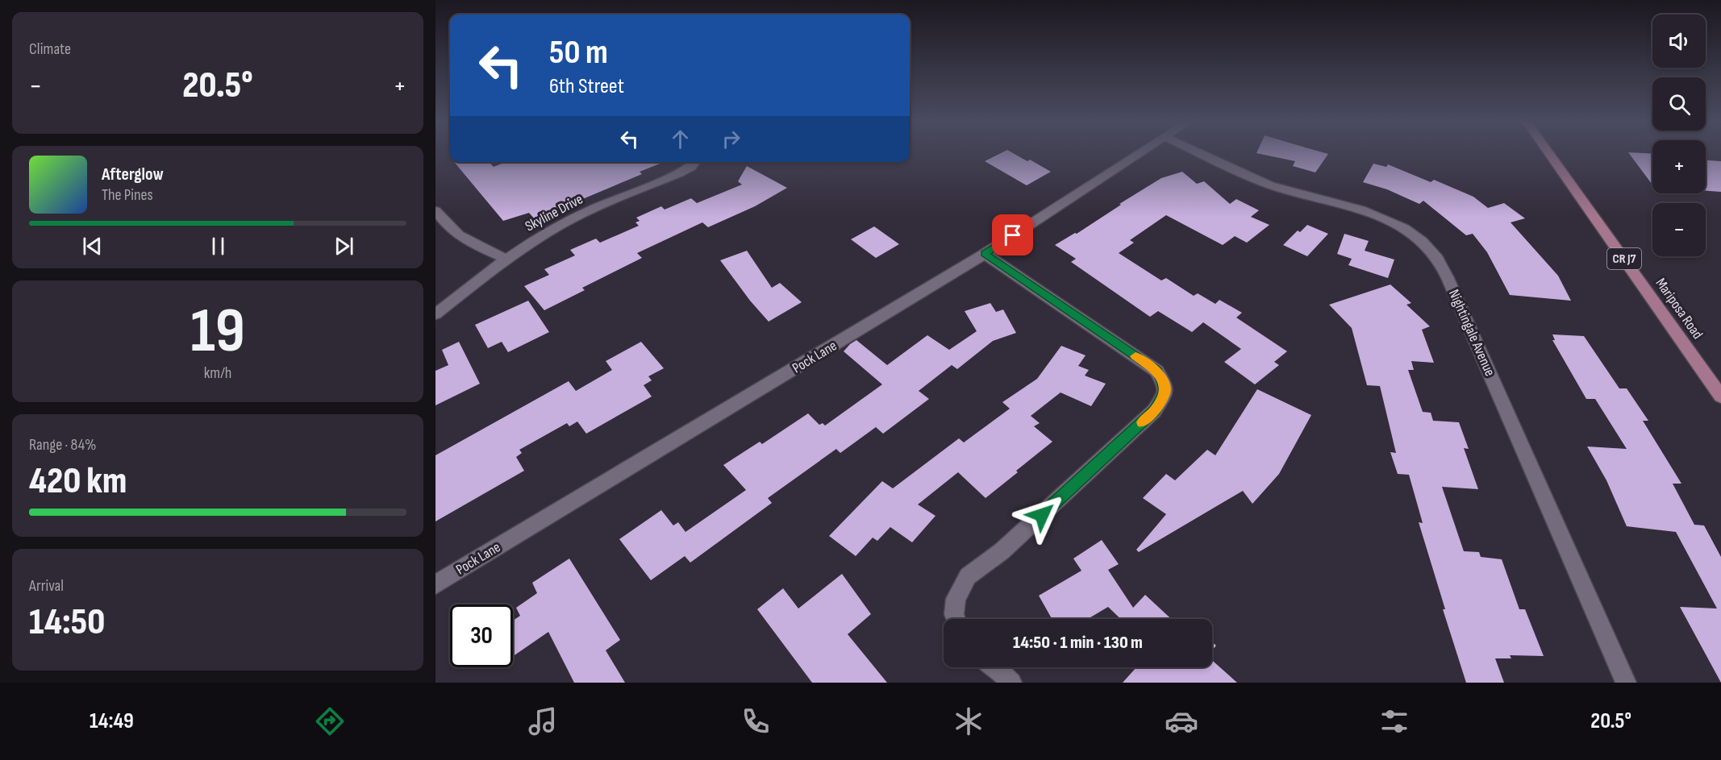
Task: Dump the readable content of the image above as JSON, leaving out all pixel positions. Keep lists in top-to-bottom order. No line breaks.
{"streets":{"main road":["CR J7","Mariposa Road"],"street":["Skyline Drive","Nightingale Avenue","Pock Lane"]},"page":{"tile":["Climate",["19","km/h"],["Range · 84%","420 km"],["Arrival","14:50"]],"map_buttons":["+","−"],"turn":["50 m","6th Street"],"heat":["−","20.5°","+"],"song":["Afterglow","The Pines"],"limit":"30","trip":"14:50 · 1 min · 130 m","tabs":["14:49","20.5°"]}}
